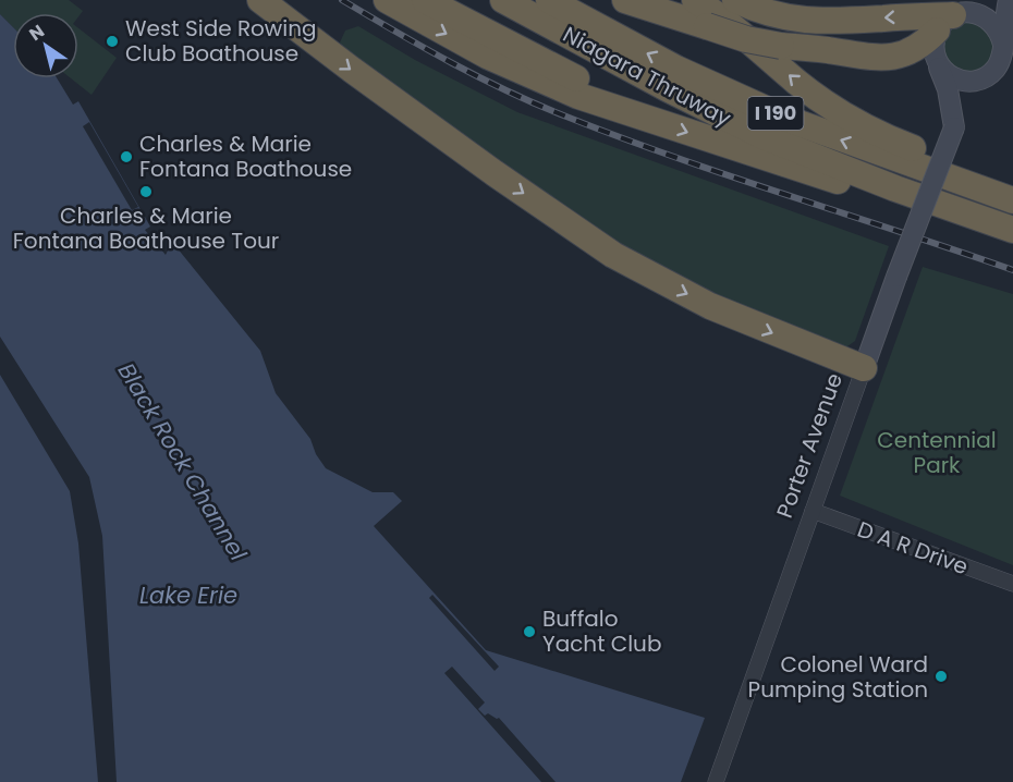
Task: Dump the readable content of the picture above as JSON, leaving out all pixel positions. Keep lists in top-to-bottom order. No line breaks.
{"streets":{"highway":["Niagara Thruway","I 190"],"street":["Porter Avenue","D A R Drive"]},"crossings":[["Porter Avenue","D A R Drive"]],"water":["Black Rock Channel","Lake Erie"],"parks":["Centennial Park"],"places":["West Side Rowing Club Boathouse","Charles & Marie Fontana Boathouse","Charles & Marie Fontana Boathouse Tour","Buffalo Yacht Club","Colonel Ward Pumping Station"],"north":"top left"}
